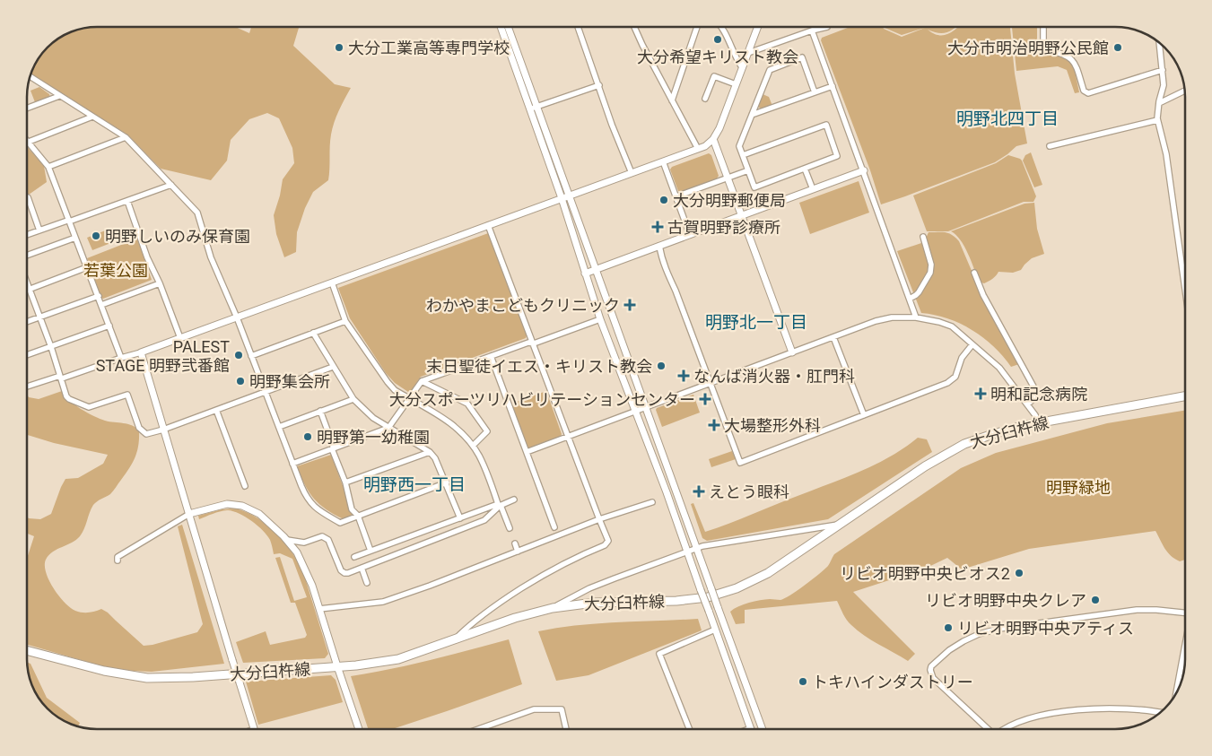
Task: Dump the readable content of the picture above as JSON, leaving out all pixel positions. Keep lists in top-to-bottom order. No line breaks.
{"streets":{"main road":["大分臼杵線"]},"districts":["明野北四丁目","明野北一丁目","明野西一丁目"],"parks":["若葉公園","明野緑地"],"places":{"other":["大分希望キリスト教会","大分工業高等専門学校","大分市明治明野公民館","大分明野郵便局","明野しいのみ保育園","PALEST STAGE 明野弐番館","末日聖徒イエス・キリスト教会","明野集会所","明野第一幼稚園","リビオ明野中央ビオス2","リビオ明野中央クレア","リビオ明野中央アティス","トキハインダストリー"],"health":["古賀明野診療所","わかやまこどもクリニック","なんば消火器・肛門科","明和記念病院","大分スポーツリハビリテーションセンター","大場整形外科","えとう眼科"]}}
